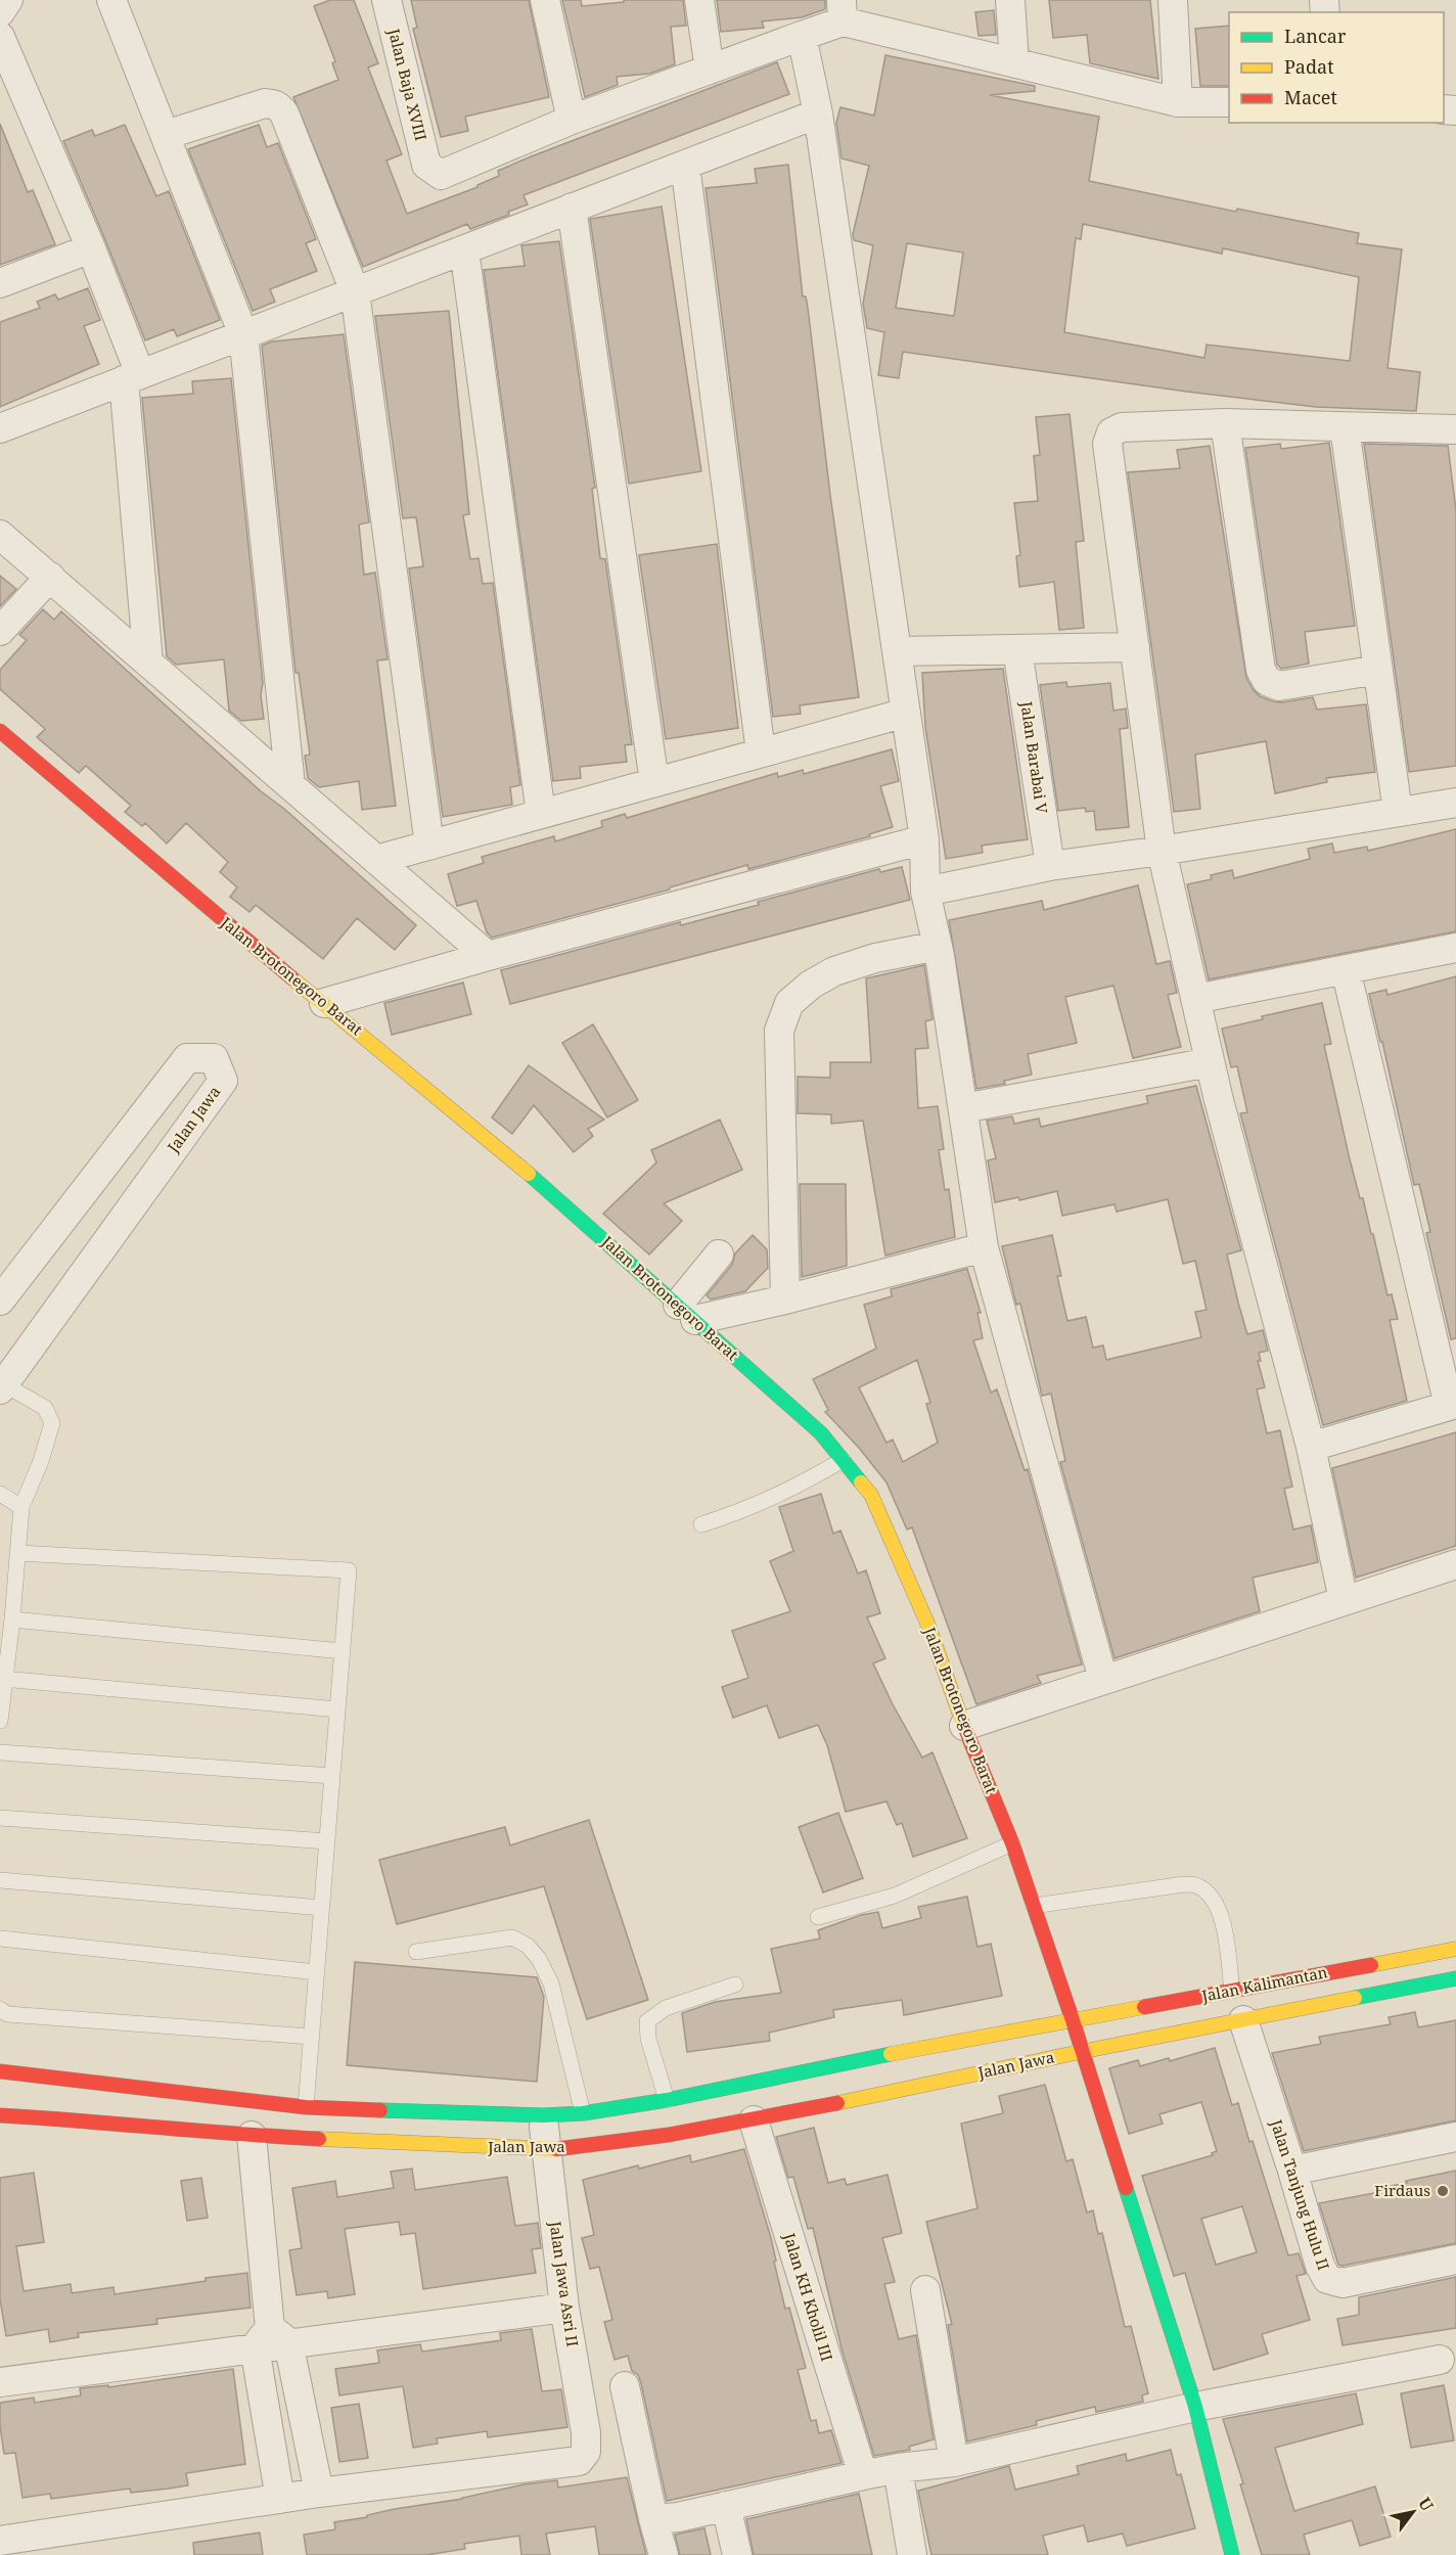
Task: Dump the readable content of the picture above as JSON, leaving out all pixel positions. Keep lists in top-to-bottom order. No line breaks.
{"streets":{"main road":["Jalan Brotonegoro Barat","Jalan Jawa","Jalan Kalimantan"],"street":["Jalan Baja XVIII","Jalan Barabai V","Jalan Tanjung Hulu II","Jalan Jawa Asri II","Jalan KH Kholil III"]},"crossings":[["Jalan Brotonegoro Barat","Jalan Jawa"],["Jalan Brotonegoro Barat","Jalan Kalimantan"],["Jalan Jawa","Jalan Kalimantan"],["Jalan Jawa","Jalan Jawa Asri II"],["Jalan Jawa","Jalan KH Kholil III"],["Jalan Kalimantan","Jalan Tanjung Hulu II"]],"places":["Firdaus"],"legend":["Lancar","Padat","Macet"],"north":"top right"}
